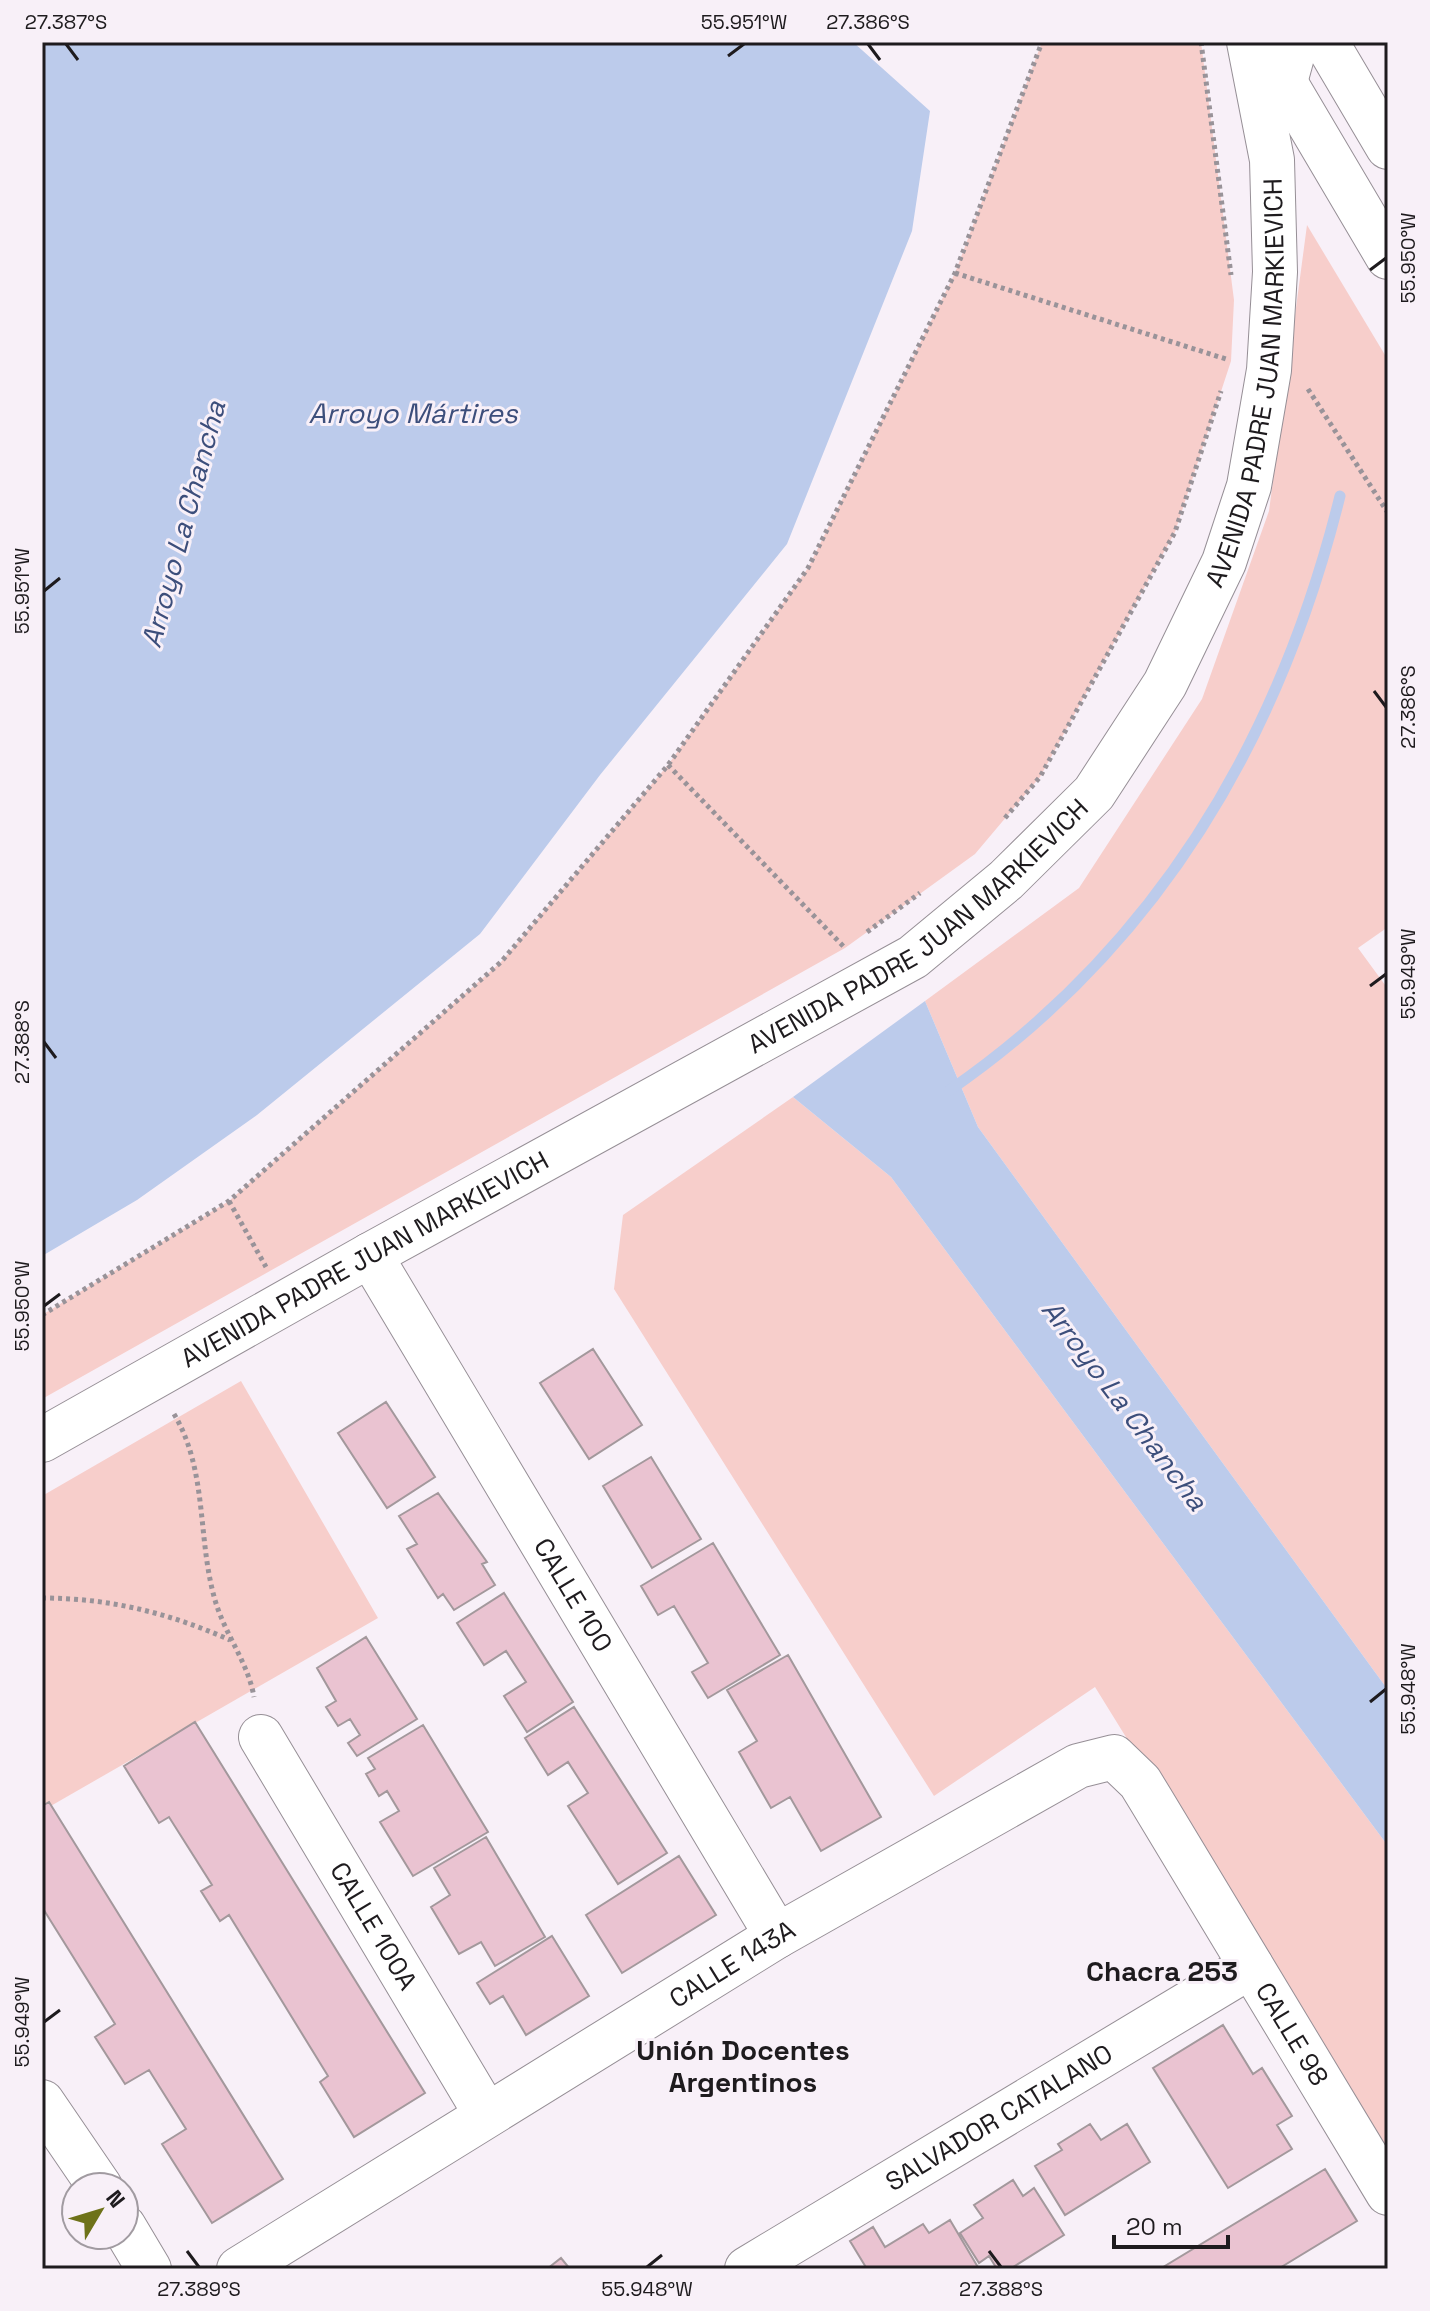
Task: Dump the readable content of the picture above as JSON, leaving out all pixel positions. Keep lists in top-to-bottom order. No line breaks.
{"streets":{"street":["AVENIDA PADRE JUAN MARKIEVICH","CALLE 100","CALLE 100A","CALLE 143A","CALLE 98","SALVADOR CATALANO"]},"crossings":[["AVENIDA PADRE JUAN MARKIEVICH","CALLE 100"],["CALLE 100","CALLE 143A"],["CALLE 100A","CALLE 143A"],["CALLE 143A","CALLE 98"],["CALLE 98","SALVADOR CATALANO"]],"districts":["Chacra 253","Unión Docentes Argentinos"],"water":["Arroyo Mártires","Arroyo La Chancha"],"scale_bar":"20 m","north":"top right","coordinates":["27.387°S","55.951°W","27.386°S","55.950°W","55.949°W","27.388°S","55.948°W","27.389°S"]}
